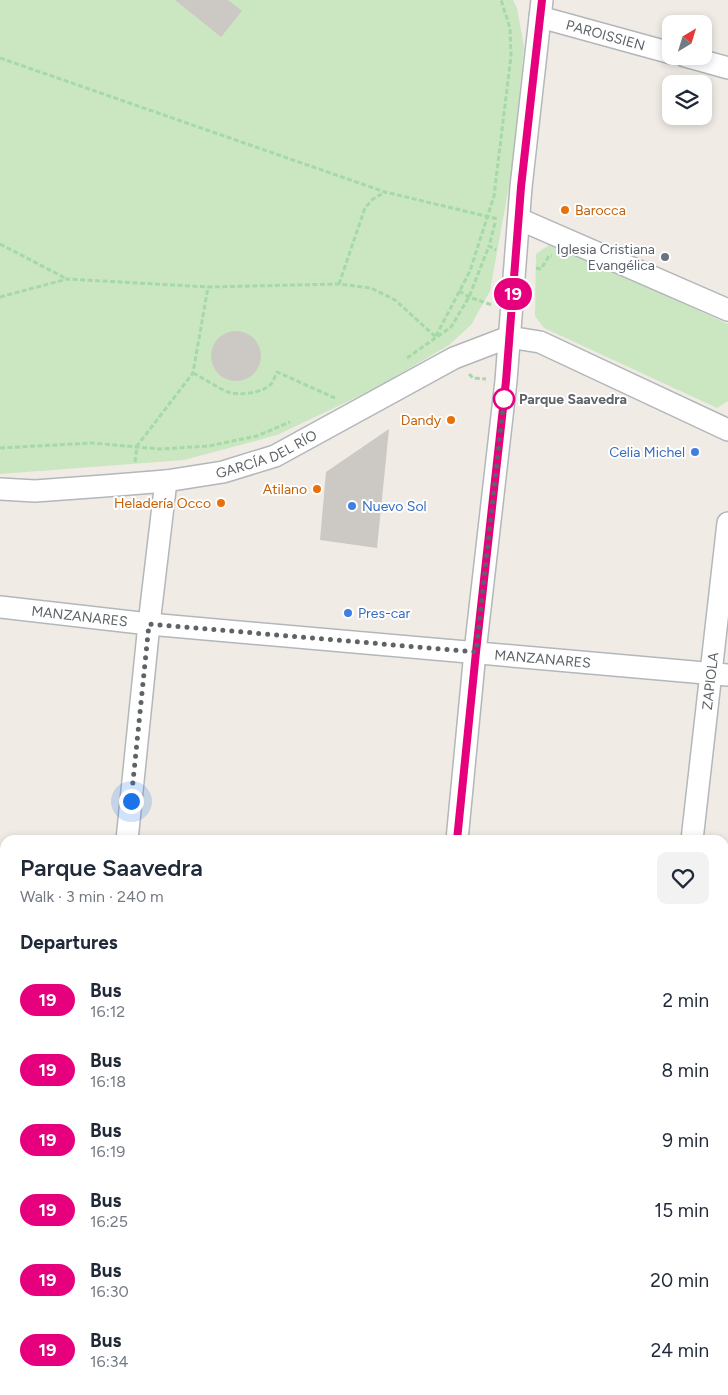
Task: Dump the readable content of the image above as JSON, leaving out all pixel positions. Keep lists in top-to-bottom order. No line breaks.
{"streets":{"street":["PAROISSIEN","GARCÍA DEL RÍO","MANZANARES","ZAPIOLA"]},"crossings":[["MANZANARES","ZAPIOLA"]],"places":["Barocca","Iglesia Cristiana Evangélica","Parque Saavedra","Dandy","Celia Michel","Atilano","Heladería Occo","Nuevo Sol","Pres-car"],"lines":["bus line 19"],"north":"top right","page":{"on_map":"19","heading":[["Parque Saavedra","Walk · 3 min · 240 m"],"Departures"],"list":[{"mark":"19","name":"Bus","note":"16:12","value":"2 min"},{"mark":"19","name":"Bus","note":"16:18","value":"8 min"},{"mark":"19","name":"Bus","note":"16:19","value":"9 min"},{"mark":"19","name":"Bus","note":"16:25","value":"15 min"},{"mark":"19","name":"Bus","note":"16:30","value":"20 min"},{"mark":"19","name":"Bus","note":"16:34","value":"24 min"}]}}
